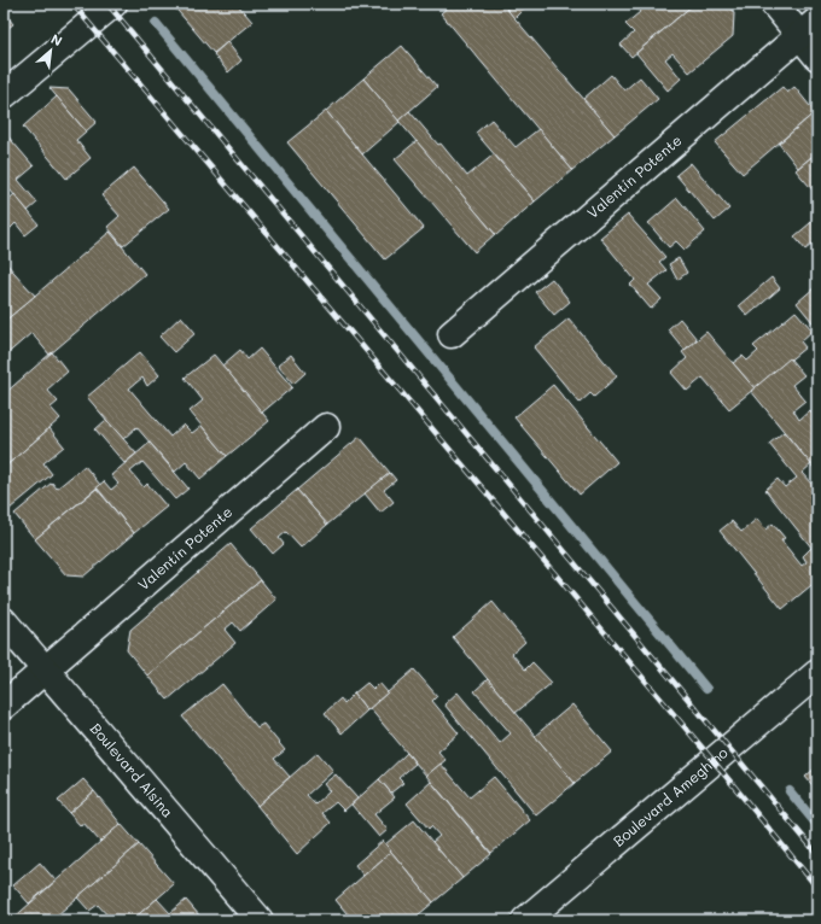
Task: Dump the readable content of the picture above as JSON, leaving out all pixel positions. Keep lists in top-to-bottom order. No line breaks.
{"streets":{"street":["Valentín Potente","Boulevard Alsina","Boulevard Ameghino"]},"crossings":[["Valentín Potente","Boulevard Alsina"]],"north":"top right"}
